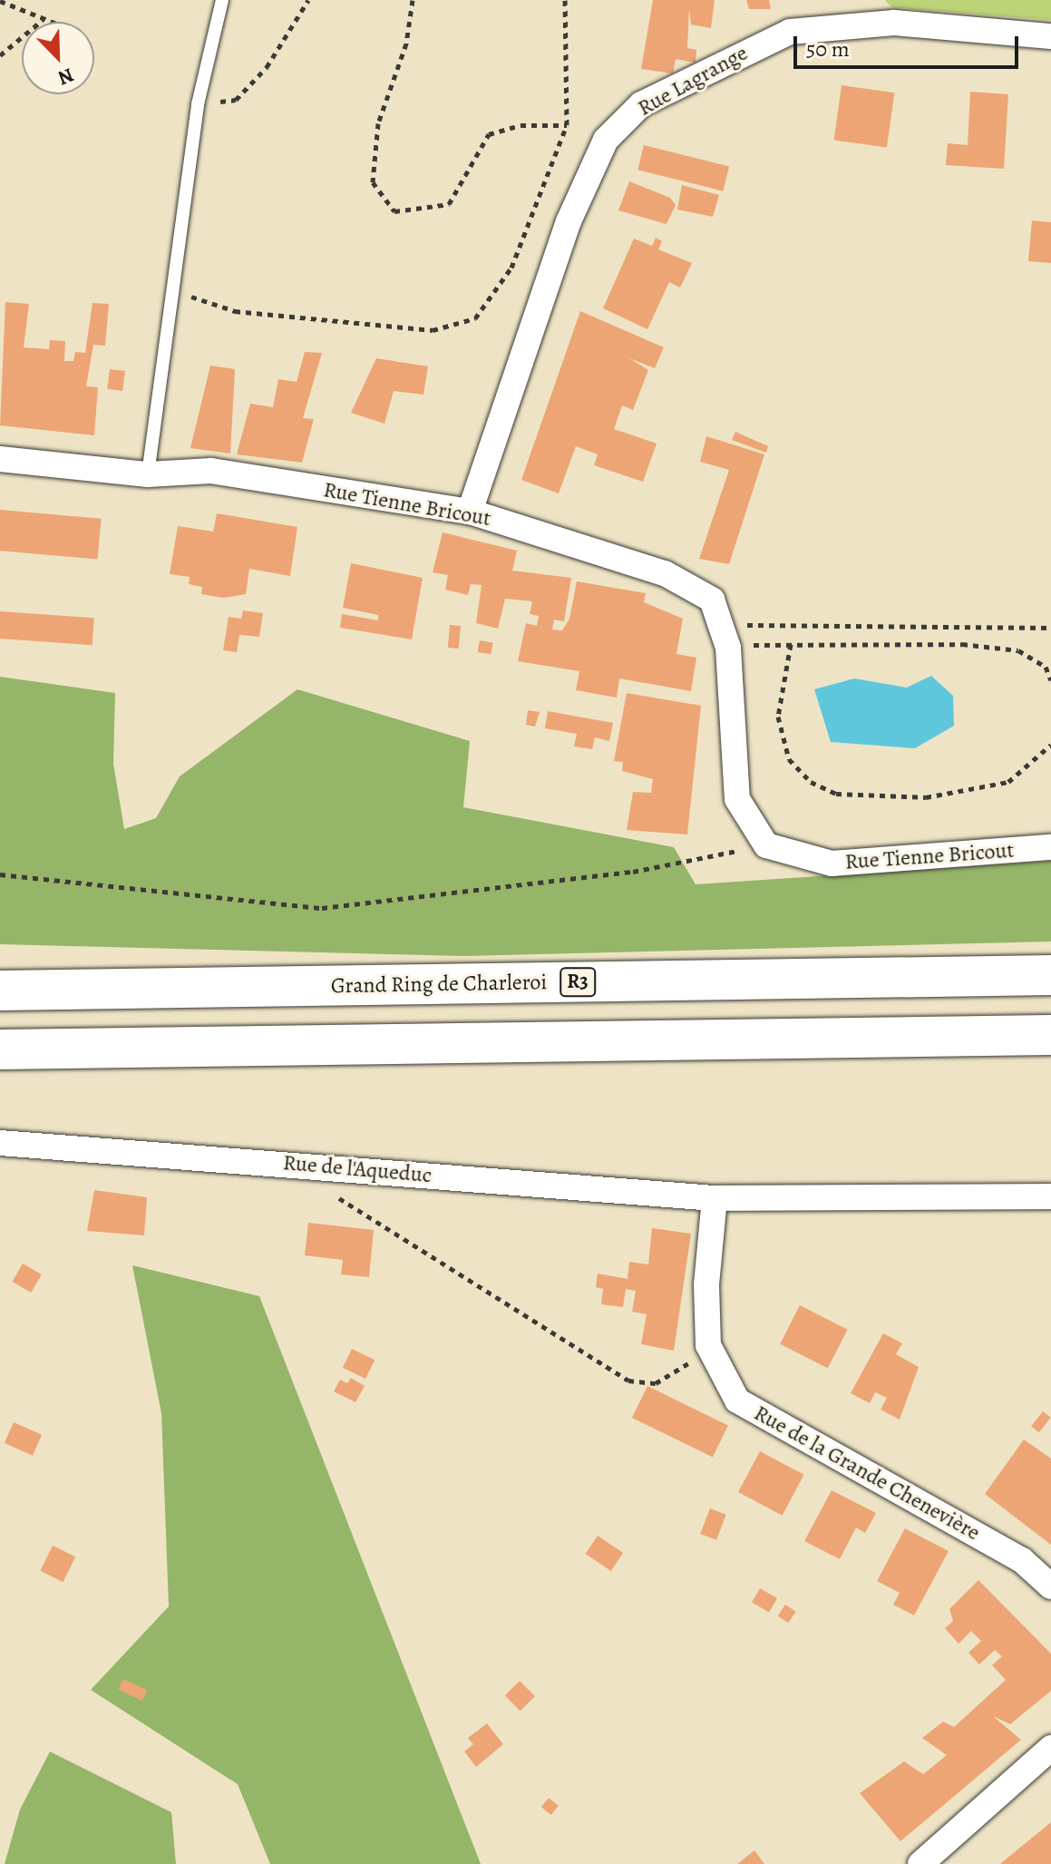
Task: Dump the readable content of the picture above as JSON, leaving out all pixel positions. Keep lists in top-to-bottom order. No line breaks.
{"streets":{"highway":["R3","Grand Ring de Charleroi"],"street":["Rue Lagrange","Rue Tienne Bricout","Rue de l'Aqueduc","Rue de la Grande Chenevière"]},"crossings":[["Rue Lagrange","Rue Tienne Bricout"],["Rue de l'Aqueduc","Rue de la Grande Chenevière"]],"scale_bar":"50 m","north":"bottom right"}
